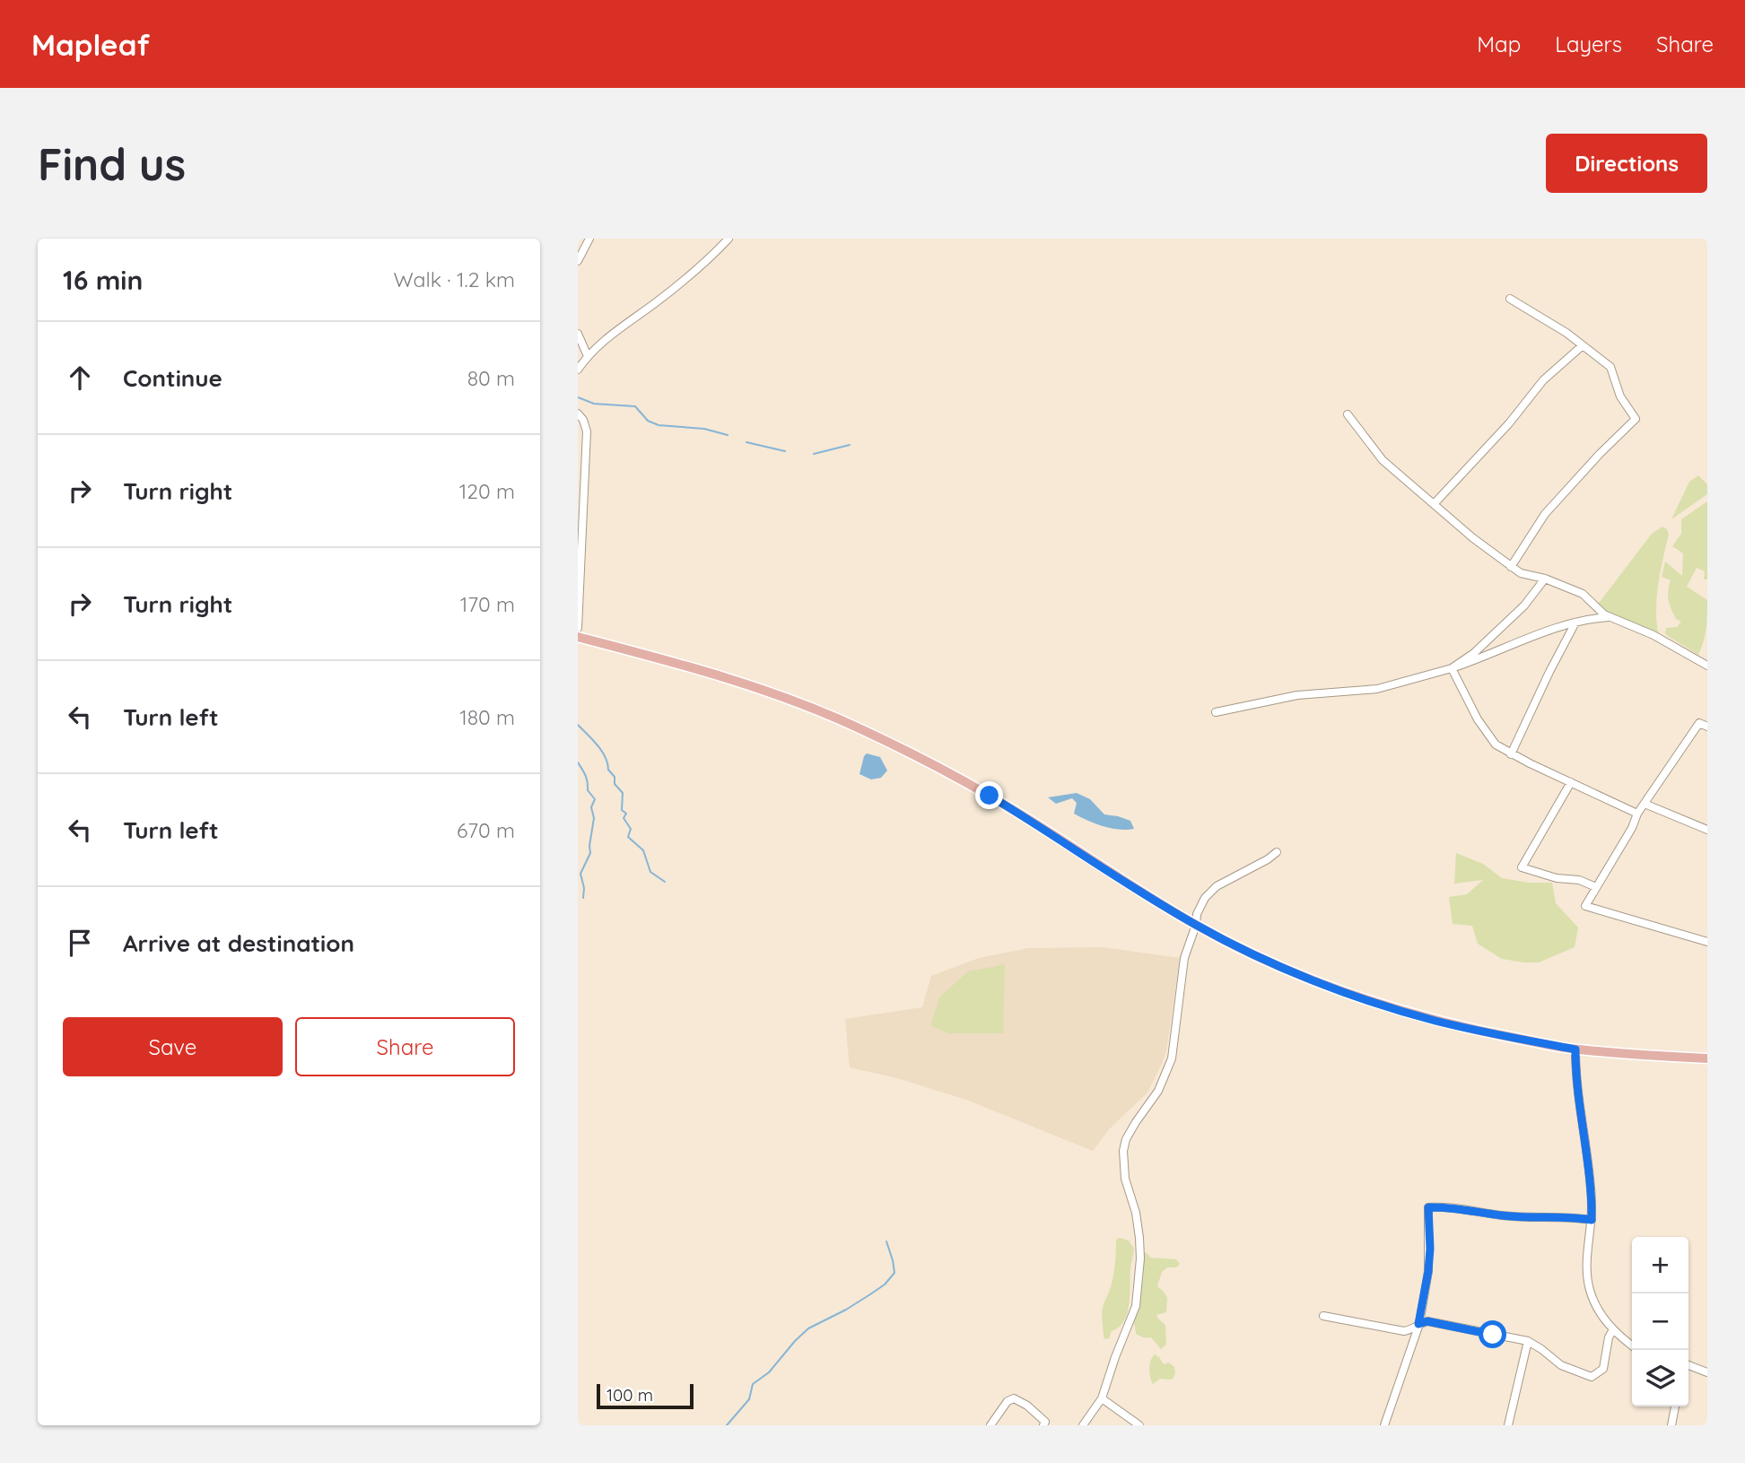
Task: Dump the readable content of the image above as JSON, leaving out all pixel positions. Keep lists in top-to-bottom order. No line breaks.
{"scale_bar":"100 m","page":{"header":"Mapleaf","nav":["Map","Layers","Share"],"buttons":["Directions",["Save","Share"]],"title":"Find us","heading":["16 min","Walk · 1.2 km"],"list":[["Continue","80 m"],["Turn right","120 m"],["Turn right","170 m"],["Turn left","180 m"],["Turn left","670 m"],"Arrive at destination"],"map_buttons":["+","−"],"scale":"100 m"}}
